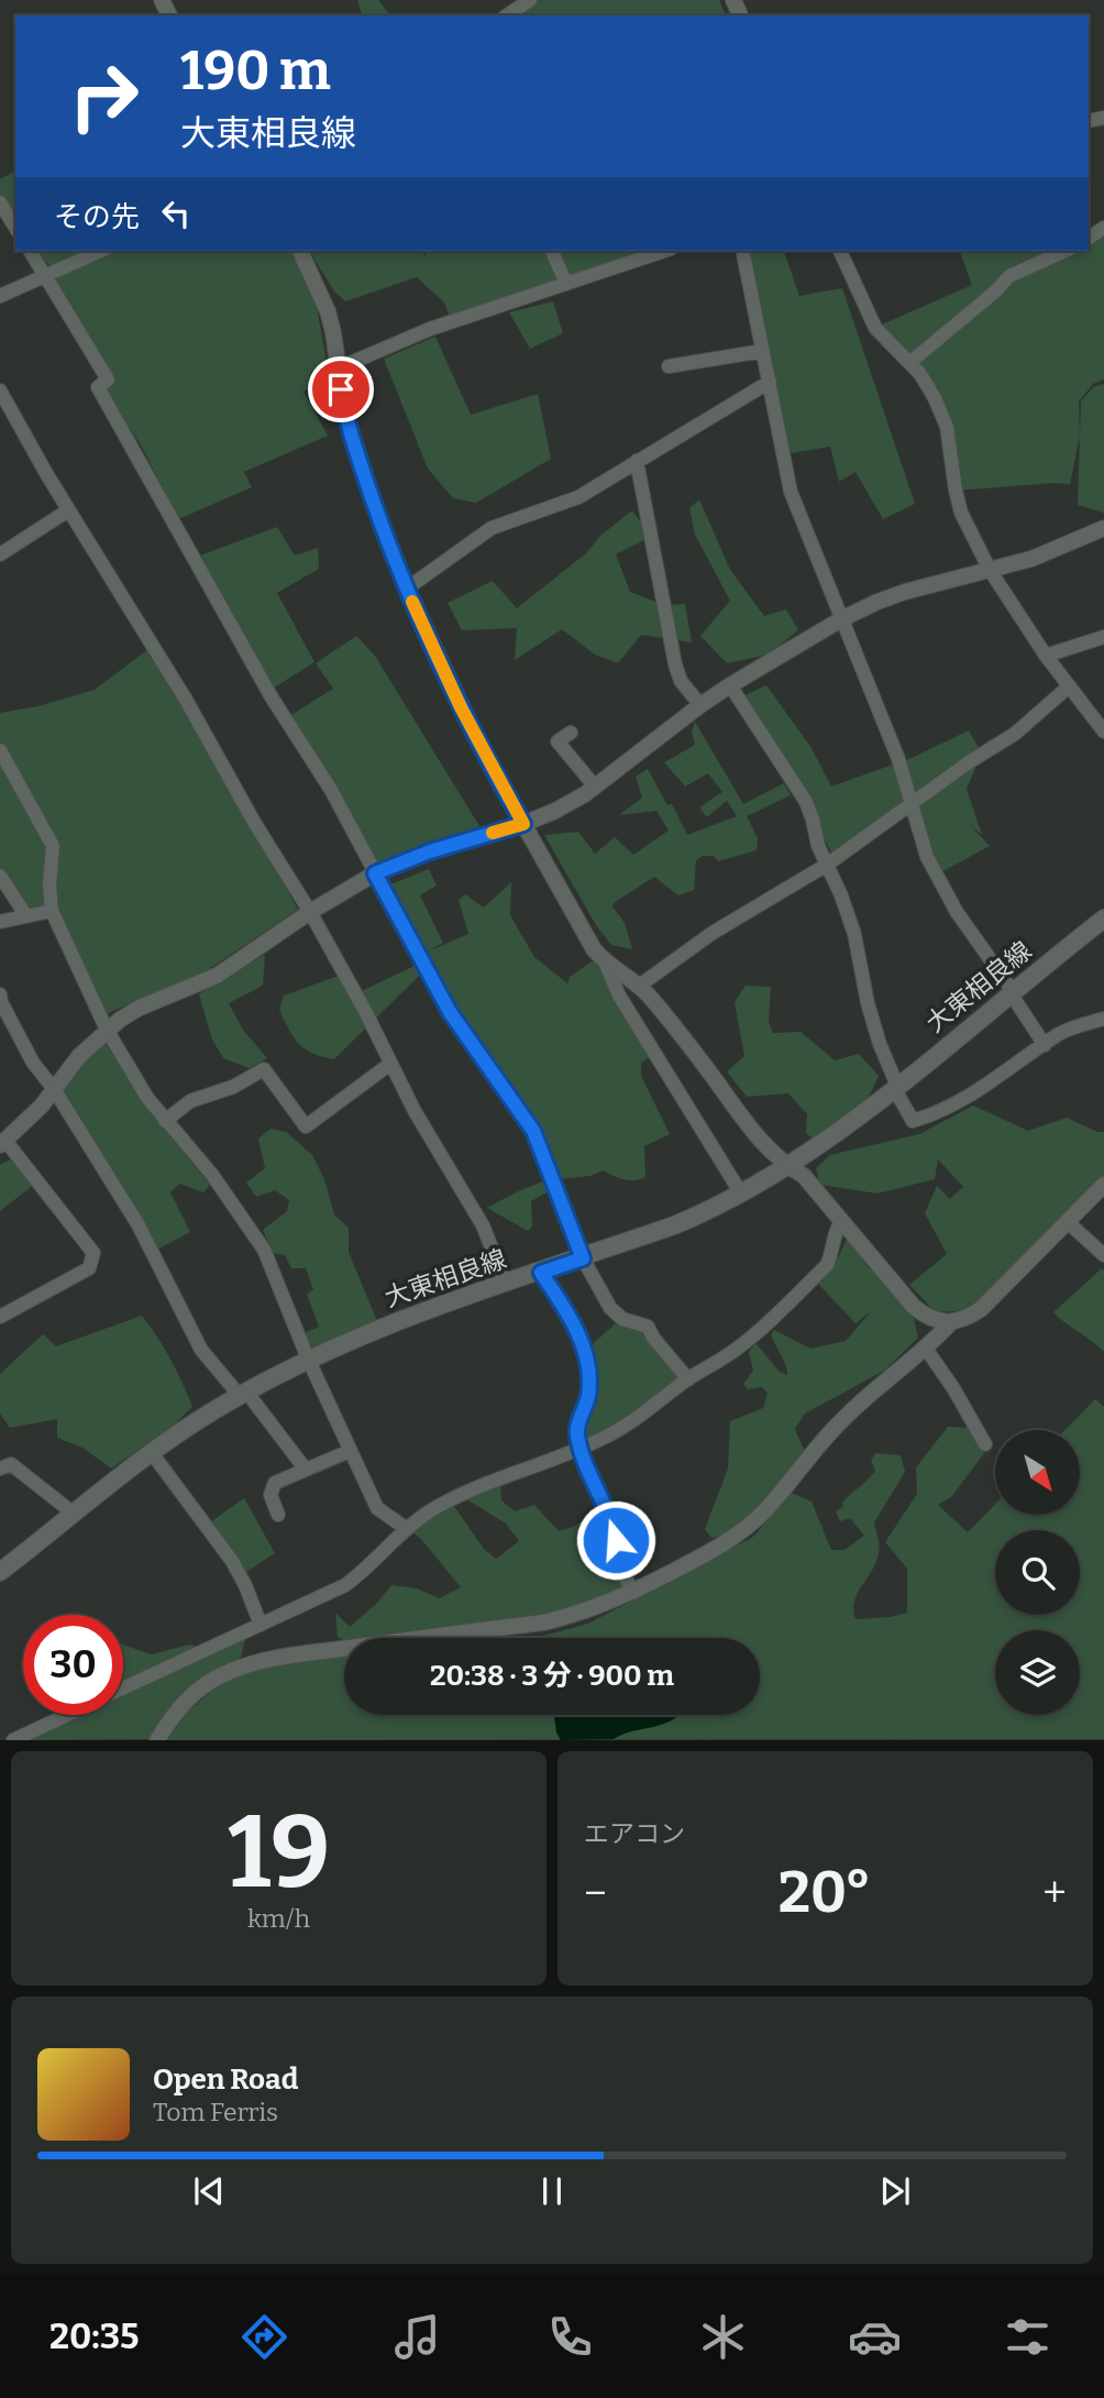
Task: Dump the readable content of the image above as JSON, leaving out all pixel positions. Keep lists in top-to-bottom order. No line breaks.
{"streets":{"main road":["大東相良線"]},"north":"bottom right","page":{"turn":["190 m","大東相良線"],"then":"その先","limit":"30","trip":"20:38 · 3 分 · 900 m","tile":[["19","km/h"],"エアコン"],"heat":["−","20°","+"],"song":["Open Road","Tom Ferris"],"tabs":"20:35"}}
